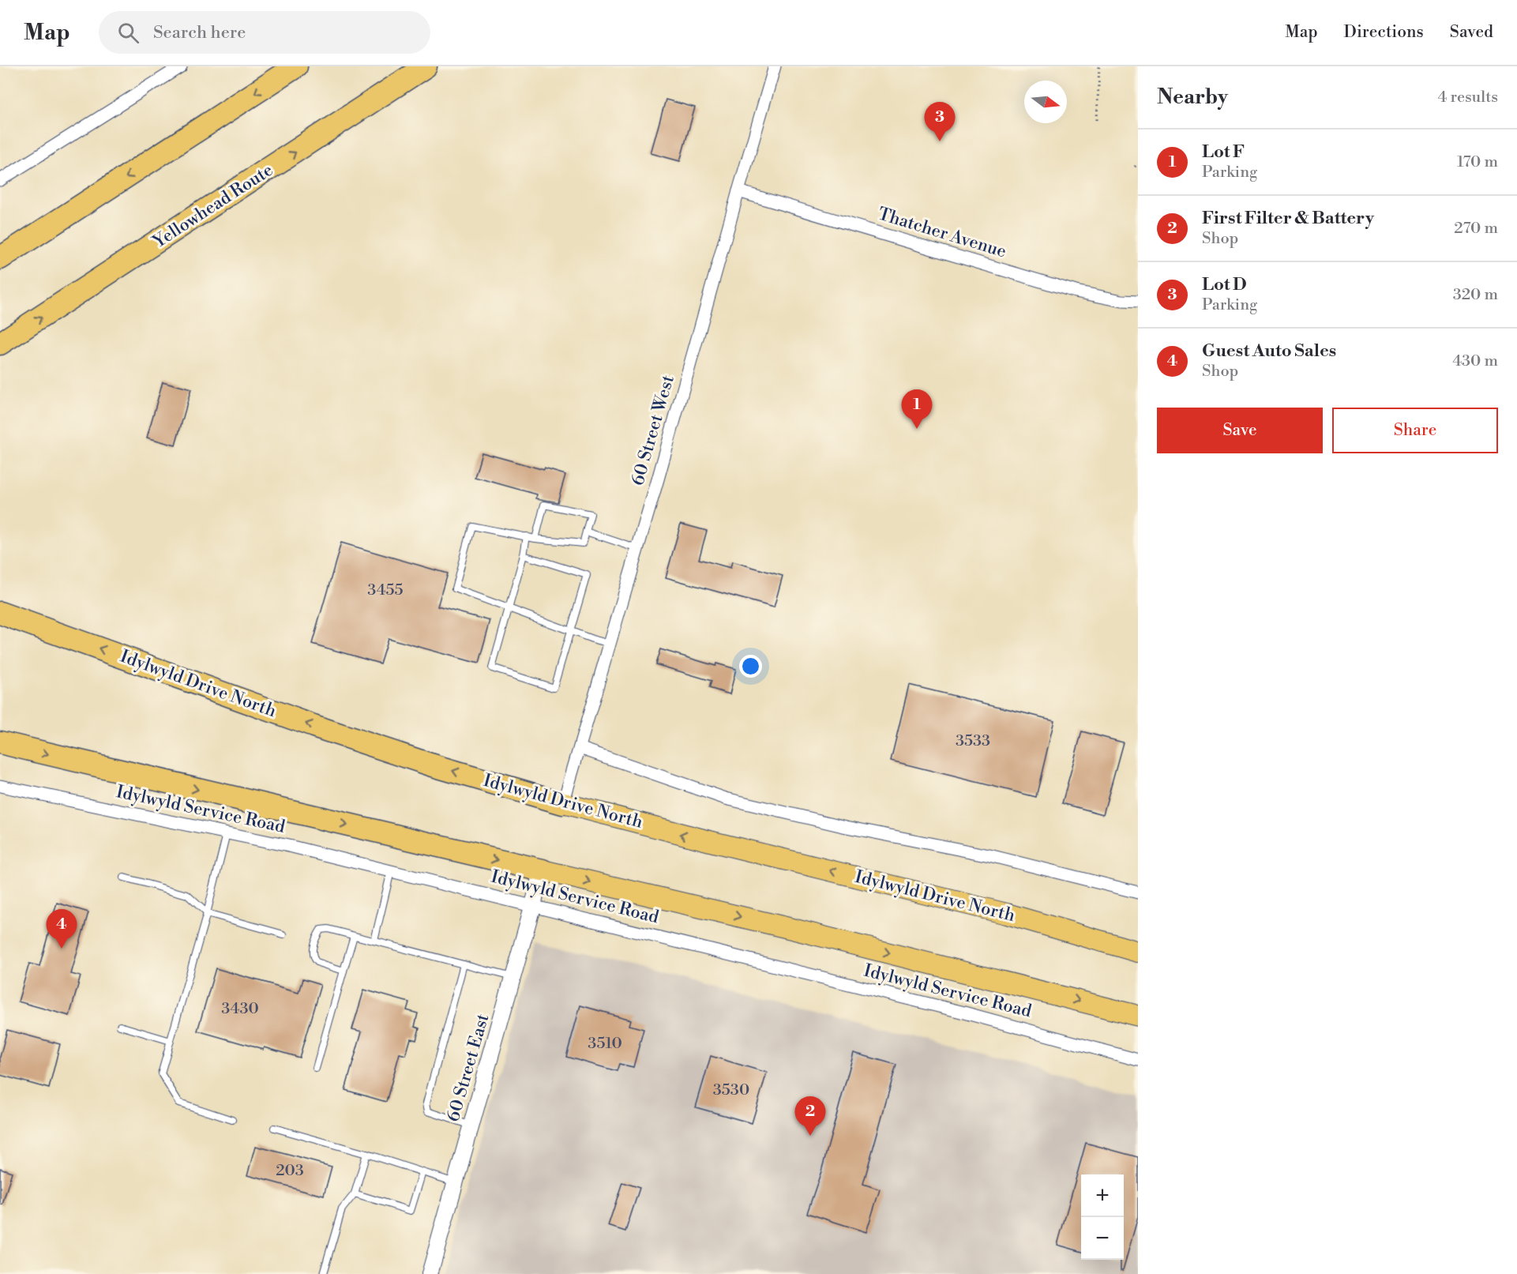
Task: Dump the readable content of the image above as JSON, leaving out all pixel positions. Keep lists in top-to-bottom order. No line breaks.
{"streets":{"highway":["Yellowhead Route","Idylwyld Drive North"],"street":["Thatcher Avenue","60 Street West","Idylwyld Service Road","60 Street East"]},"crossings":[["Thatcher Avenue","60 Street West"],["60 Street West","Idylwyld Drive North"],["Idylwyld Service Road","60 Street East"]],"house_numbers":["3455","3533","3430","3510","3530","203"],"north":"right","page":{"header":"Map","search":"Search here","nav":["Map","Directions","Saved"],"heading":["Nearby","4 results"],"pins":["3","1","4","2"],"list":[{"mark":"1","name":"Lot F","note":"Parking","value":"170 m"},{"mark":"2","name":"First Filter & Battery","note":"Shop","value":"270 m"},{"mark":"3","name":"Lot D","note":"Parking","value":"320 m"},{"mark":"4","name":"Guest Auto Sales","note":"Shop","value":"430 m"}],"buttons":["Save","Share"],"map_buttons":["+","−"]}}
